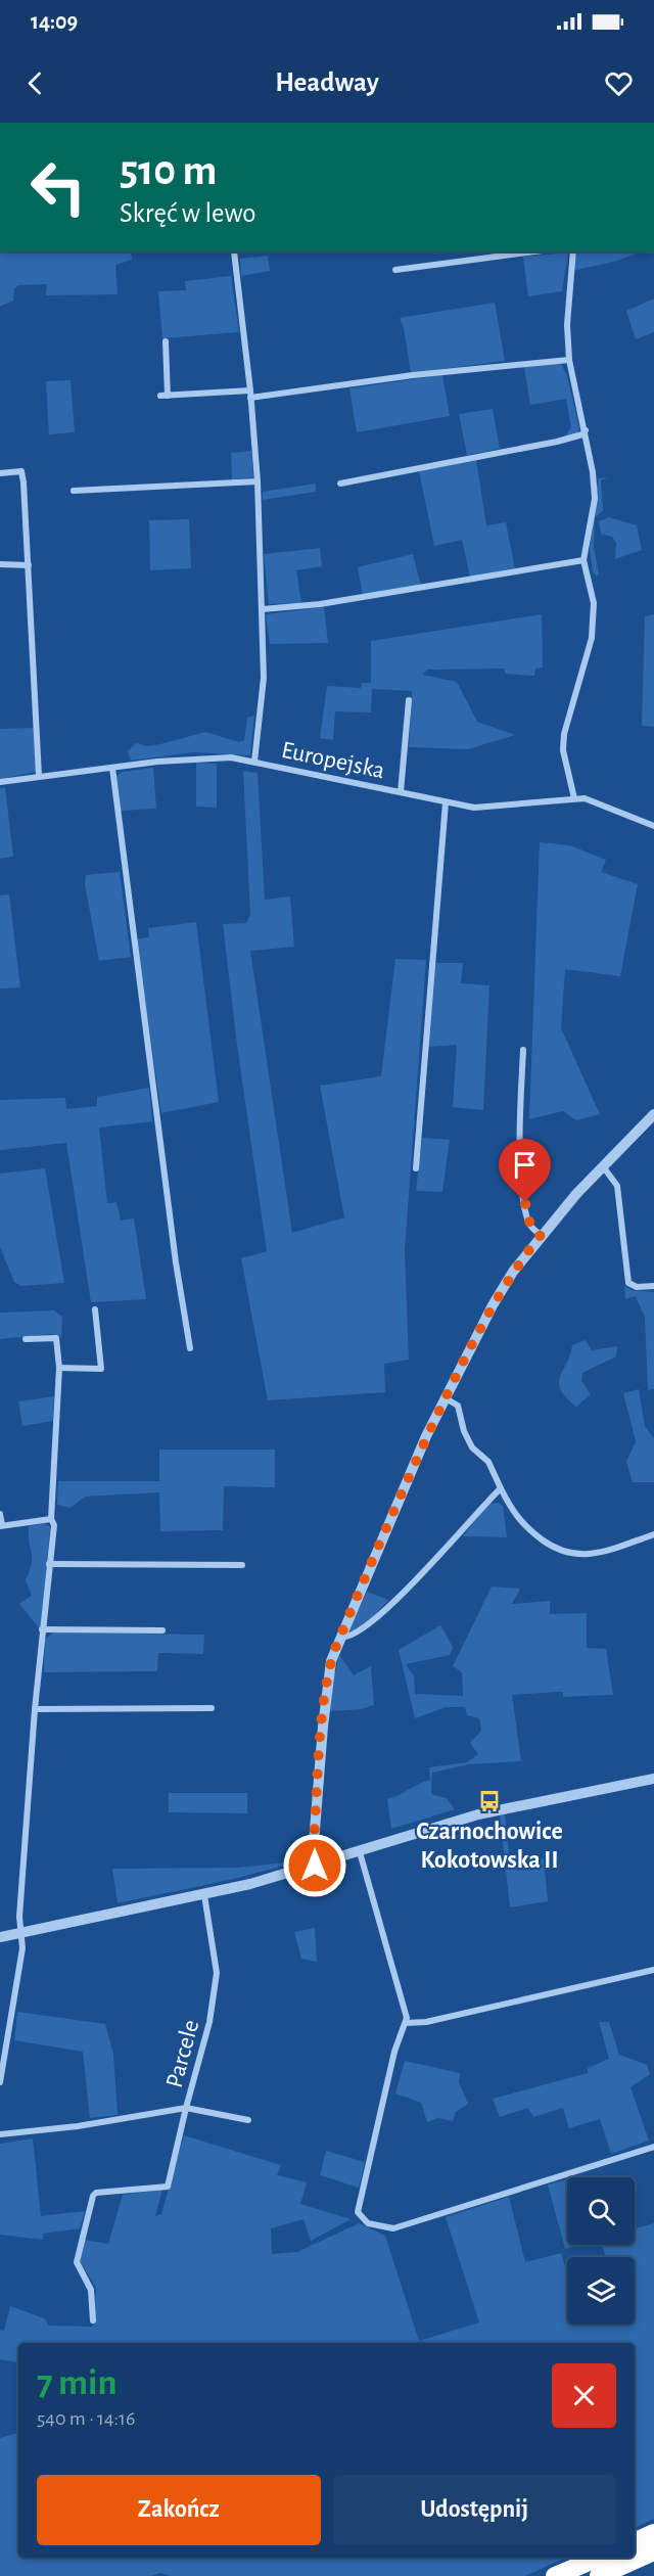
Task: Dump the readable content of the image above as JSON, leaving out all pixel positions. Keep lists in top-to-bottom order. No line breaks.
{"streets":{"street":["Europejska","Parcele"]},"places":{"bus stop":["Czarnochowice Kokotowska II"]},"page":{"status":"14:09","header":"Headway","turn":["510 m","Skręć w lewo"],"heading":["7 min","540 m · 14:16"],"buttons":["Zakończ","Udostępnij"]}}
